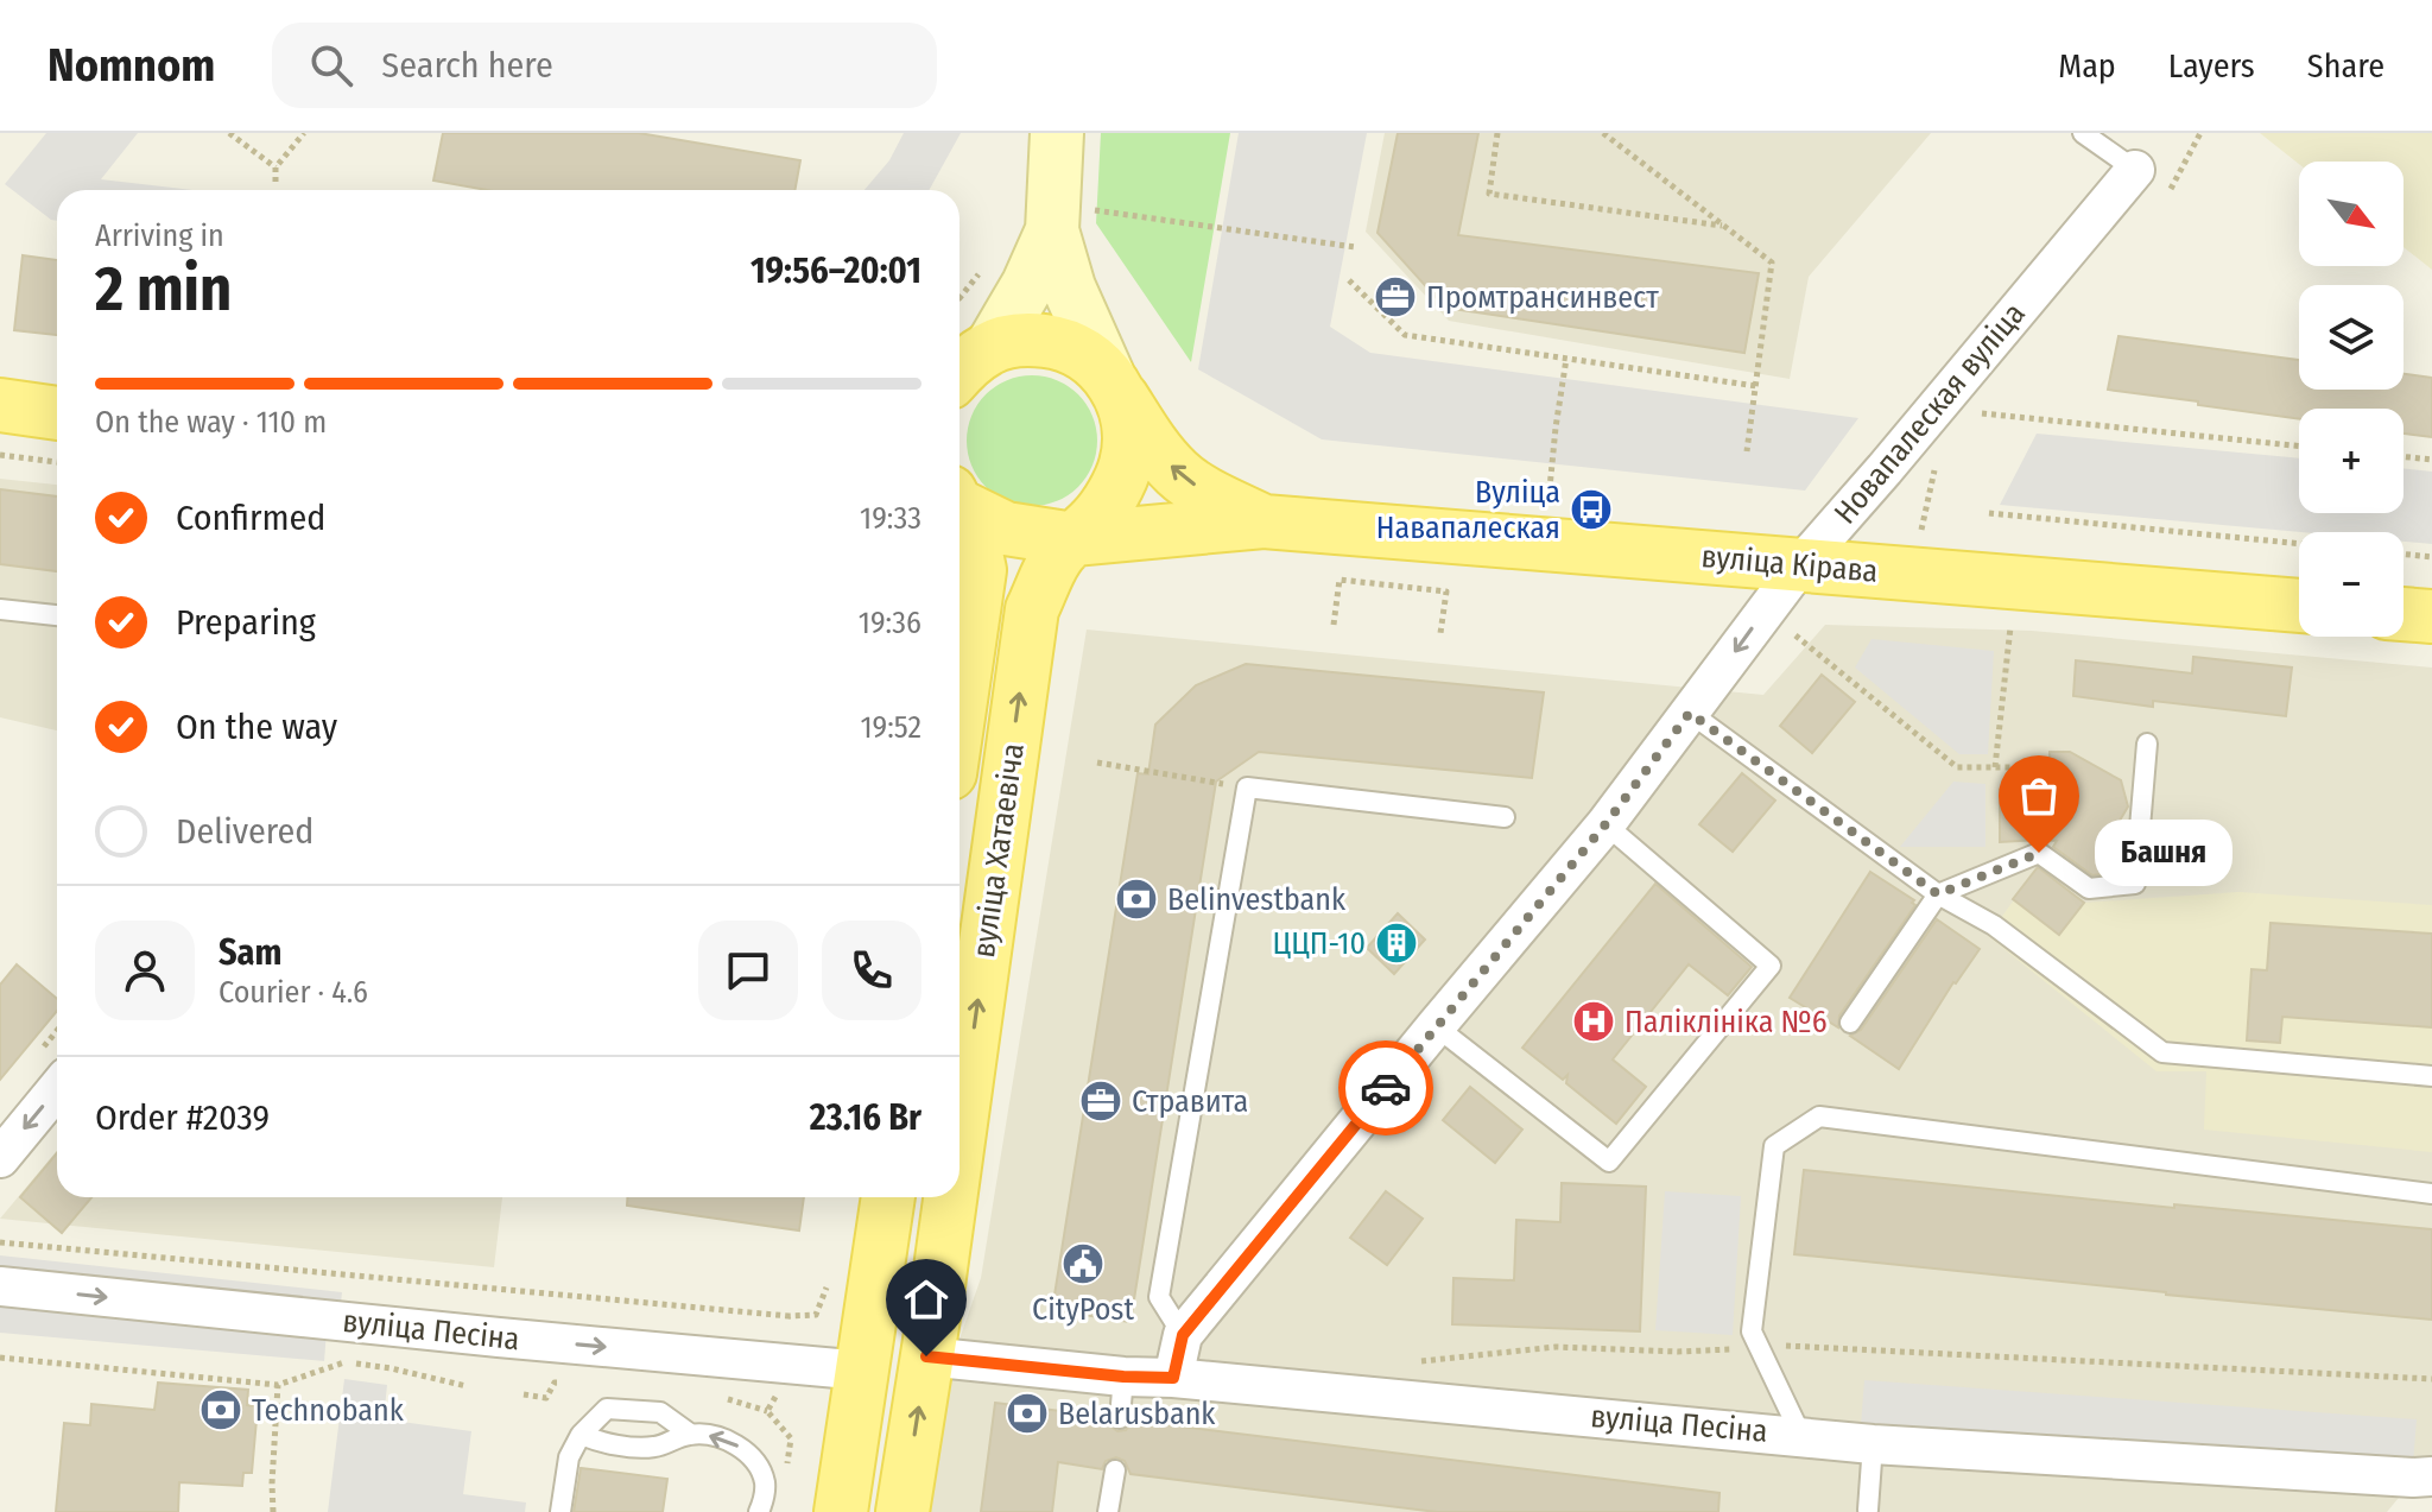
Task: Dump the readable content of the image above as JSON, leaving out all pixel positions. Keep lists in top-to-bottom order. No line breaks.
{"streets":{"main road":["вуліца Кірава","вуліца Хатаевіча"],"street":["Новапалеская вуліца","вуліца Песіна"]},"crossings":[["Новапалеская вуліца","вуліца Кірава"],["Новапалеская вуліца","вуліца Песіна"],["вуліца Кірава","вуліца Хатаевіча"],["вуліца Хатаевіча","вуліца Песіна"]],"one_way":["вуліца Песіна"],"places":{"office":["Промтрансинвест","Стравита"],"bus stop":["Вуліца Навапалеская"],"other":["Башня"],"bank":["Belinvestbank","Technobank","Belarusbank"],"building":["ЦЦП-10"],"hospital":["Паліклініка №6"],"public building":["CityPost"]},"north":"bottom right","page":{"header":"Nomnom","search":"Search here","nav":["Map","Layers","Share"],"map_buttons":["+","−"],"heading":["2 min","Arriving in","19:56–20:01"],"panel":["Sam","Courier · 4.6","Order #2039","23.16 Br"],"bar":"On the way · 110 m","list":[["Confirmed","19:33"],["Preparing","19:36"],["On the way","19:52"],"Delivered"],"bubble":"Башня"}}
